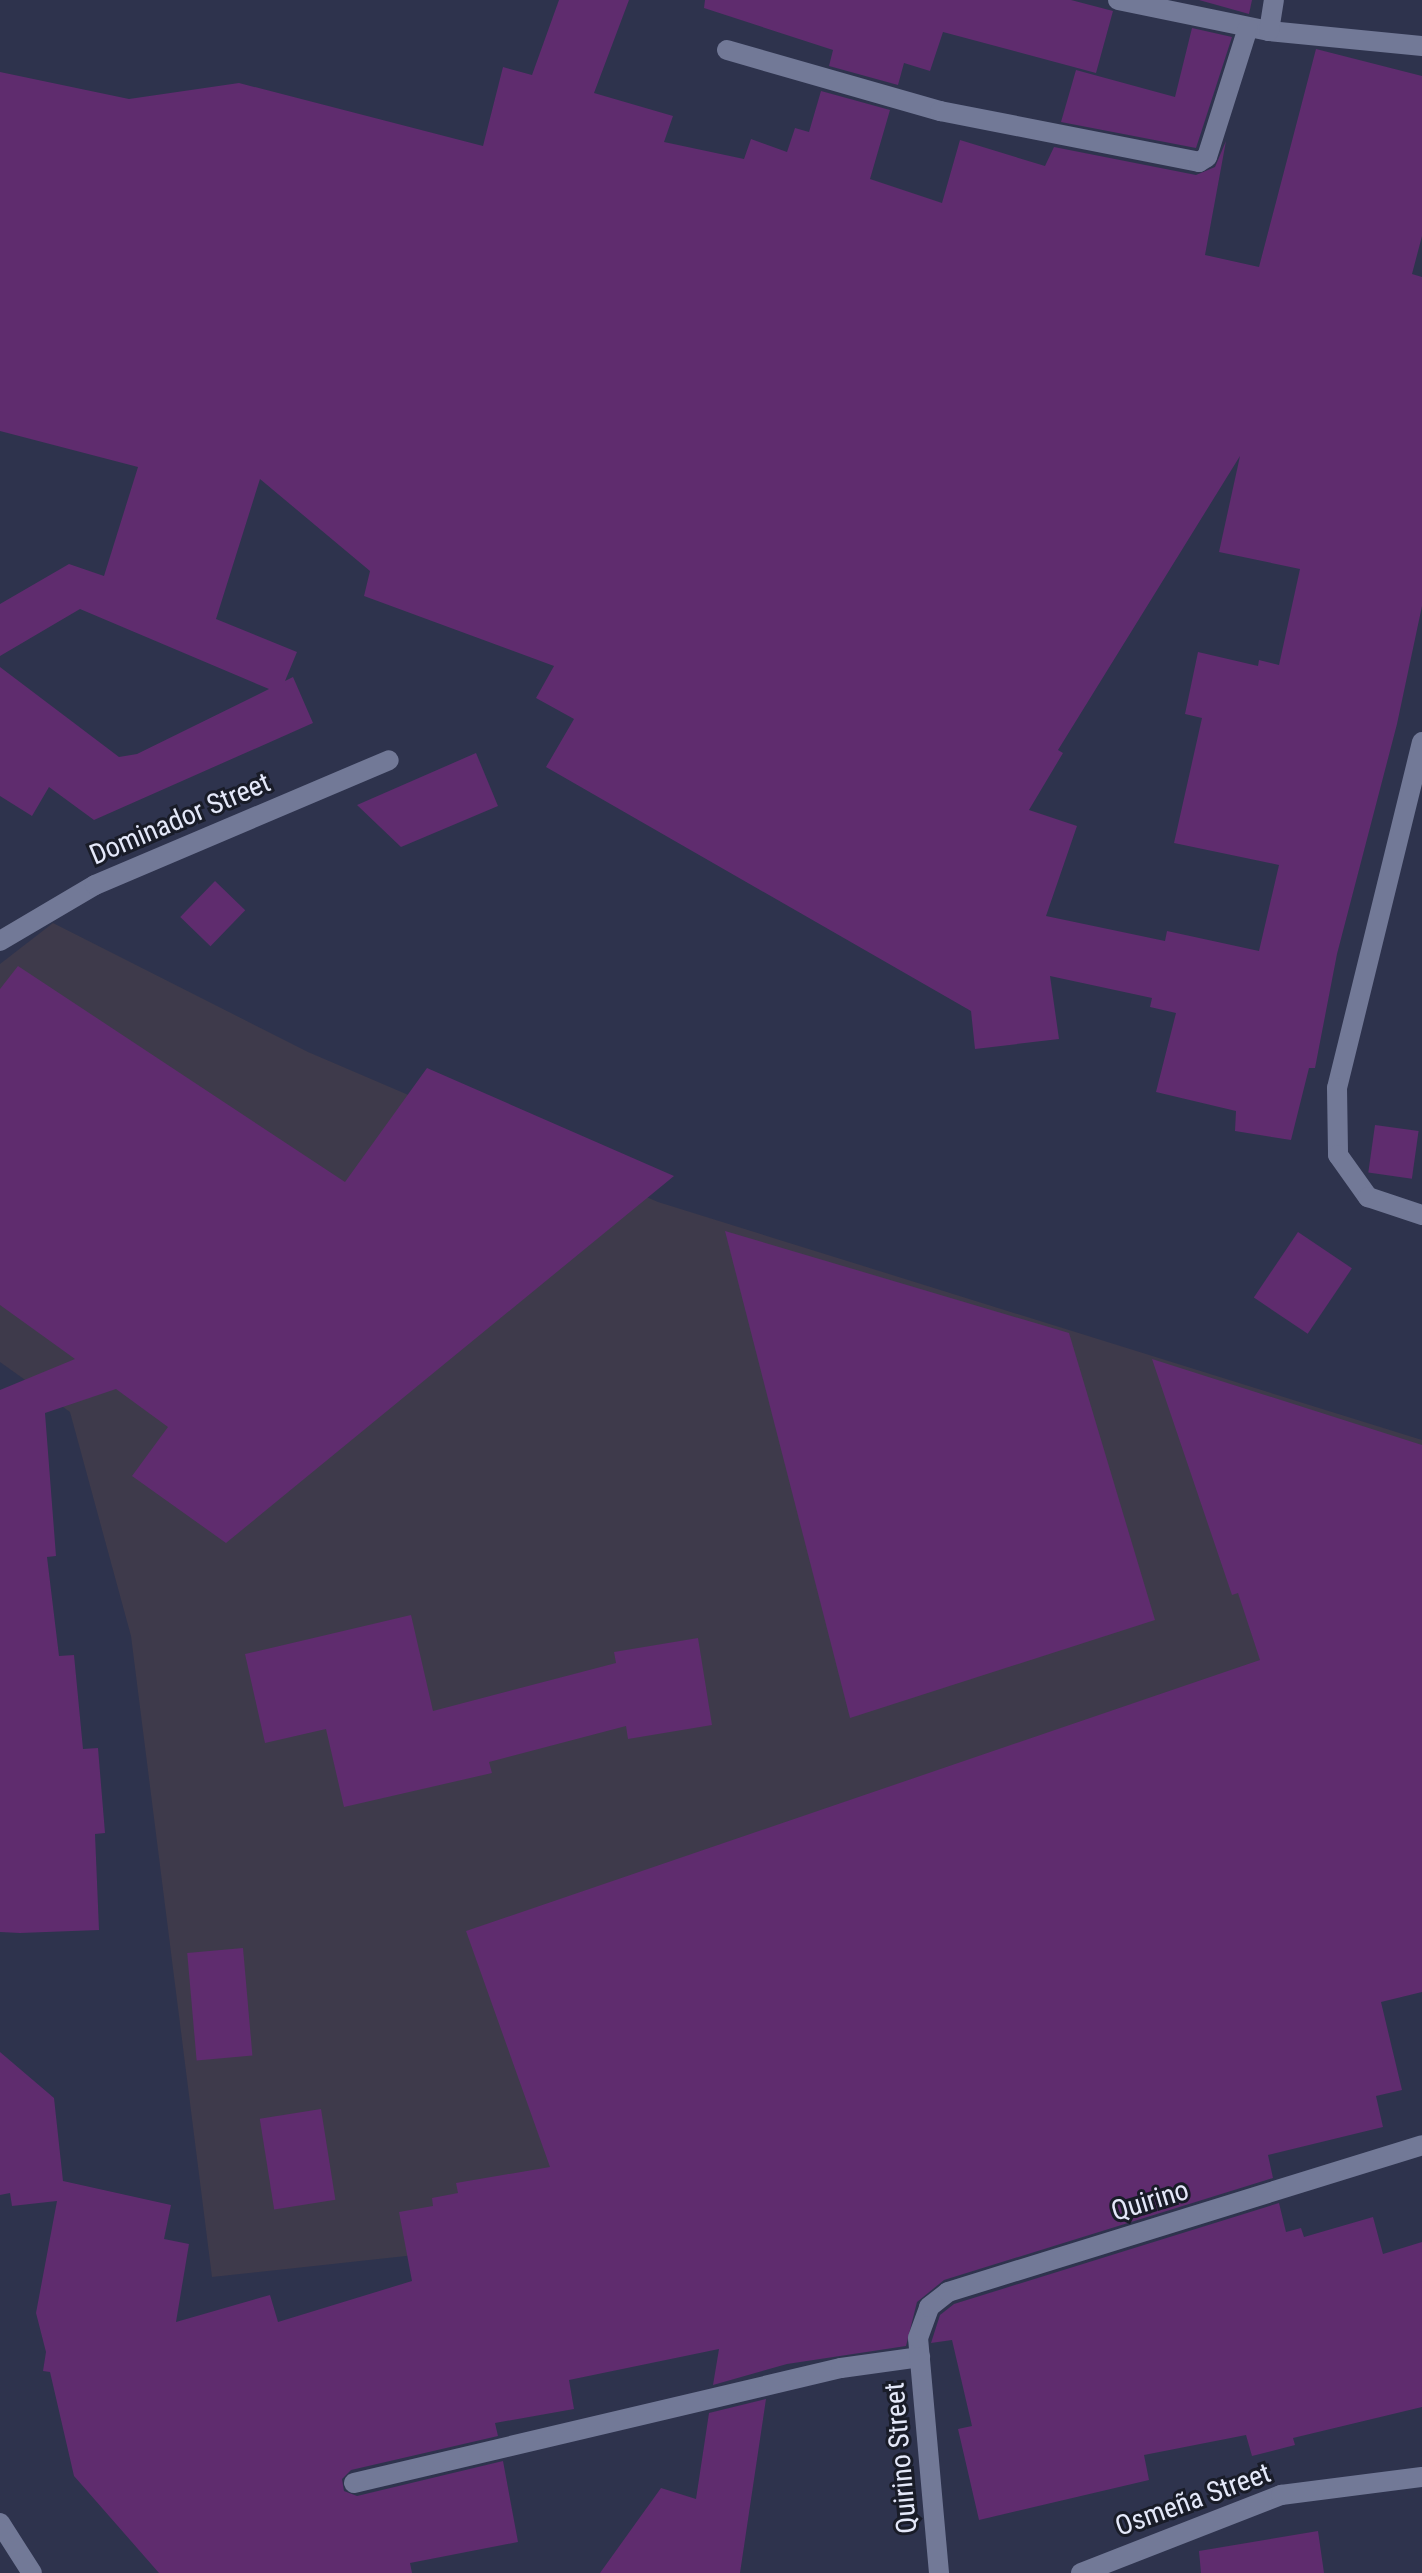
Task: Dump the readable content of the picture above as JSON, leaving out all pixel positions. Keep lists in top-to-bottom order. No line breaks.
{"streets":{"street":["Dominador Street","Quirino","Quirino Street","Osmeña Street"]},"crossings":[["Quirino","Quirino Street"]]}
